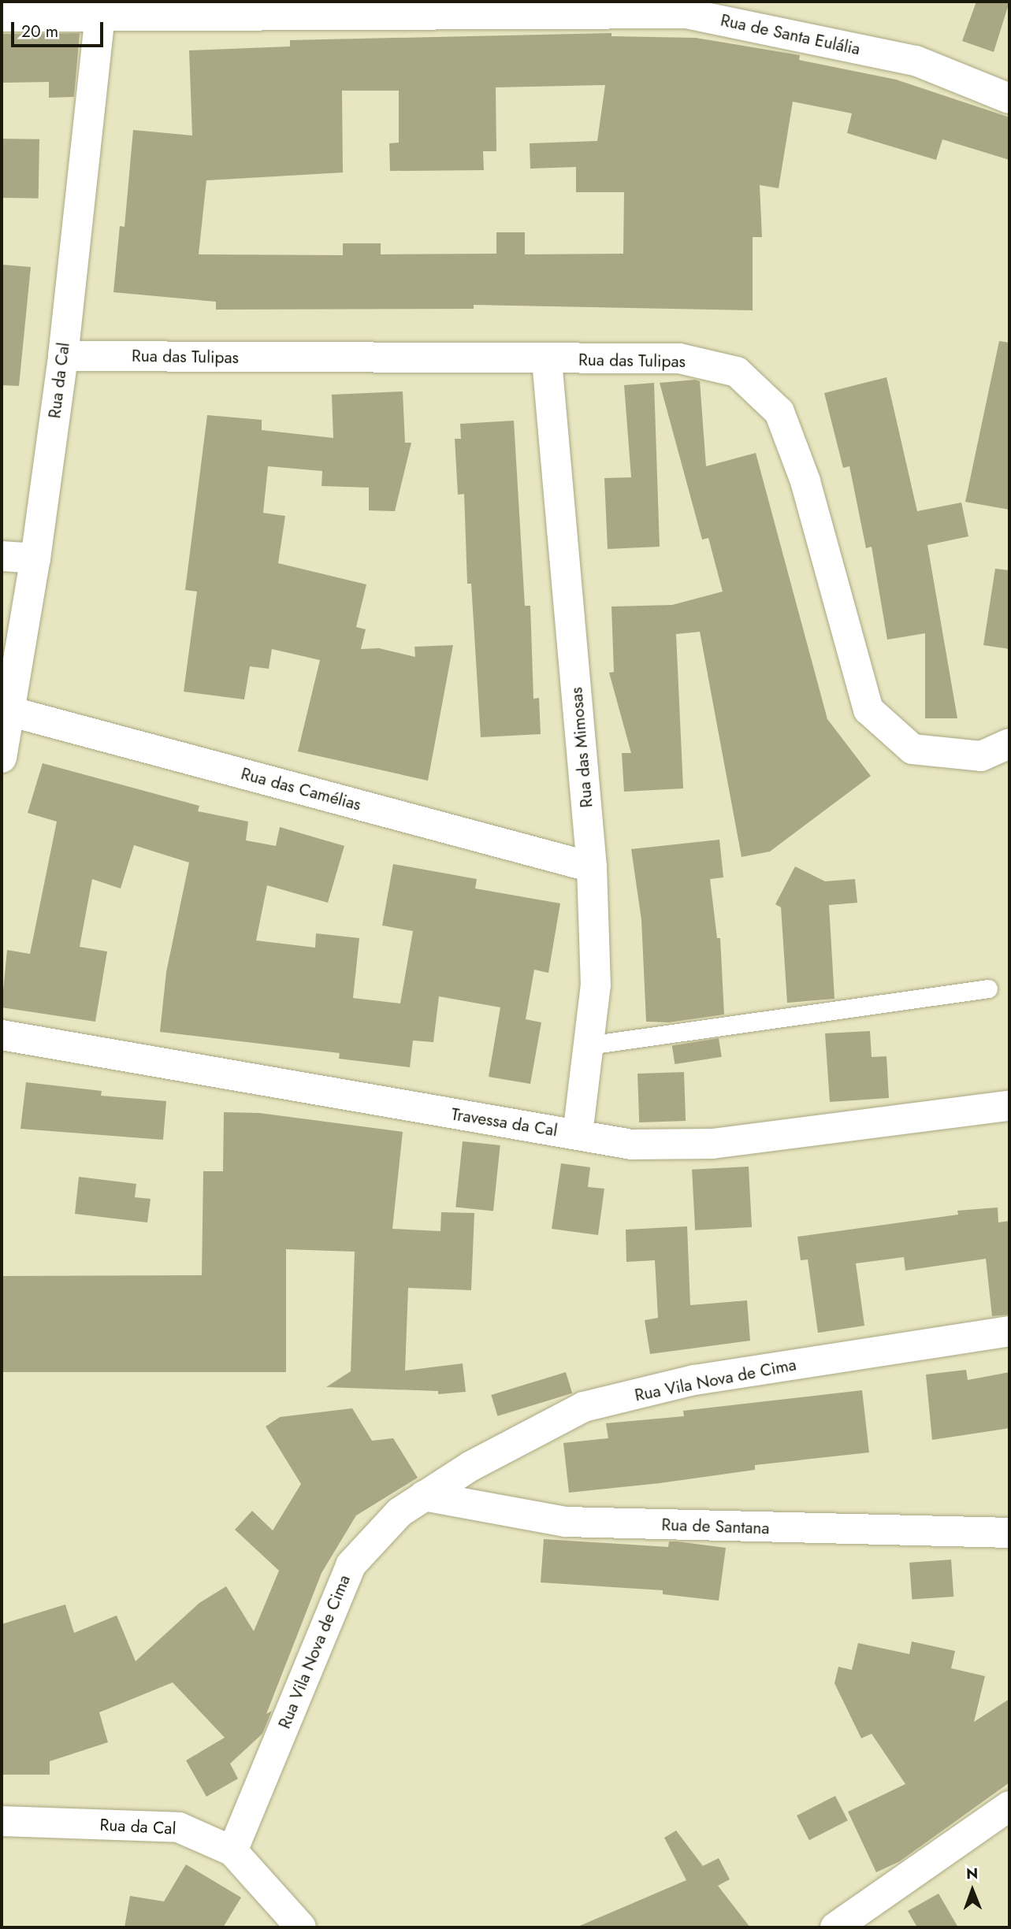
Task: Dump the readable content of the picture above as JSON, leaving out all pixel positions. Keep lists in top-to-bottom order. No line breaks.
{"streets":{"street":["Rua de Santa Eulália","Rua das Tulipas","Rua da Cal","Rua das Mimosas","Rua das Camélias","Travessa da Cal","Rua Vila Nova de Cima","Rua de Santana"]},"crossings":[["Rua de Santa Eulália","Rua da Cal"],["Rua das Tulipas","Rua da Cal"],["Rua das Tulipas","Rua das Mimosas"],["Rua da Cal","Rua das Camélias"],["Rua da Cal","Rua Vila Nova de Cima"],["Rua das Mimosas","Rua das Camélias"],["Rua das Mimosas","Travessa da Cal"],["Rua Vila Nova de Cima","Rua de Santana"]],"scale_bar":"20 m","north":"top"}
